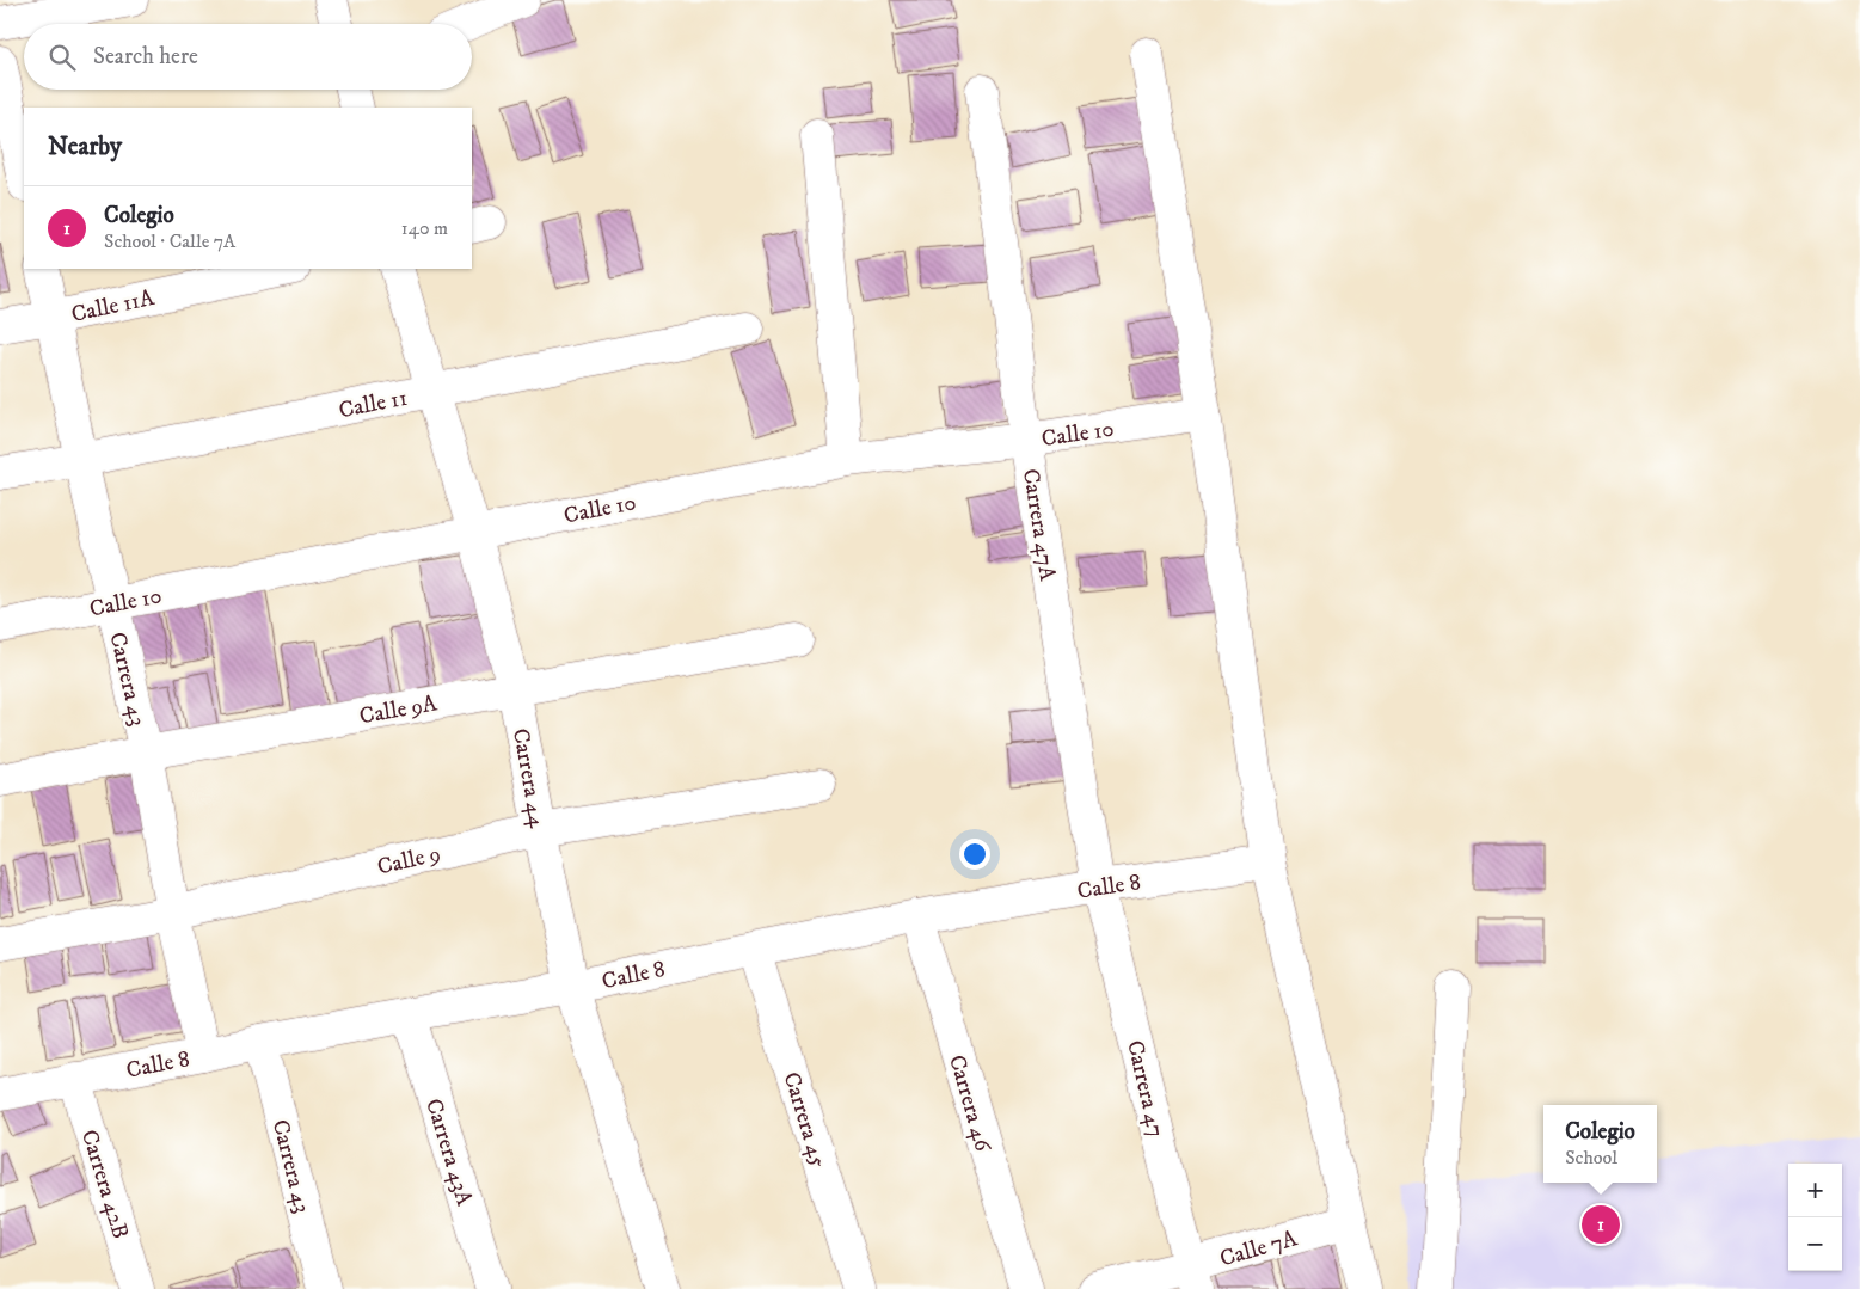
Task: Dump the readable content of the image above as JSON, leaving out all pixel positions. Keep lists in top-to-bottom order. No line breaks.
{"streets":{"street":["Calle 11A","Calle 11","Calle 10","Carrera 47A","Carrera 43","Calle 9A","Carrera 44","Calle 9","Calle 8","Carrera 47","Carrera 46","Carrera 45","Carrera 43A","Carrera 42B","Calle 7A"]},"crossings":[["Calle 11A","Carrera 43"],["Calle 11","Carrera 43"],["Calle 11","Carrera 44"],["Calle 10","Carrera 47A"],["Calle 10","Carrera 43"],["Calle 10","Carrera 44"],["Carrera 47A","Calle 8"],["Carrera 47A","Carrera 47"],["Carrera 43","Calle 9A"],["Carrera 43","Calle 9"],["Carrera 43","Calle 8"],["Calle 9A","Carrera 44"],["Carrera 44","Calle 9"],["Carrera 44","Calle 8"],["Calle 8","Carrera 47"],["Calle 8","Carrera 46"],["Calle 8","Carrera 45"],["Calle 8","Carrera 43A"],["Calle 8","Carrera 42B"],["Carrera 47","Calle 7A"]],"page":{"search":"Search here","heading":"Nearby","list":[{"mark":"1","name":"Colegio","note":"School · Calle 7A","value":"140 m"}],"popup":["Colegio","School"],"map_buttons":["+","−"],"pins":"1"}}
